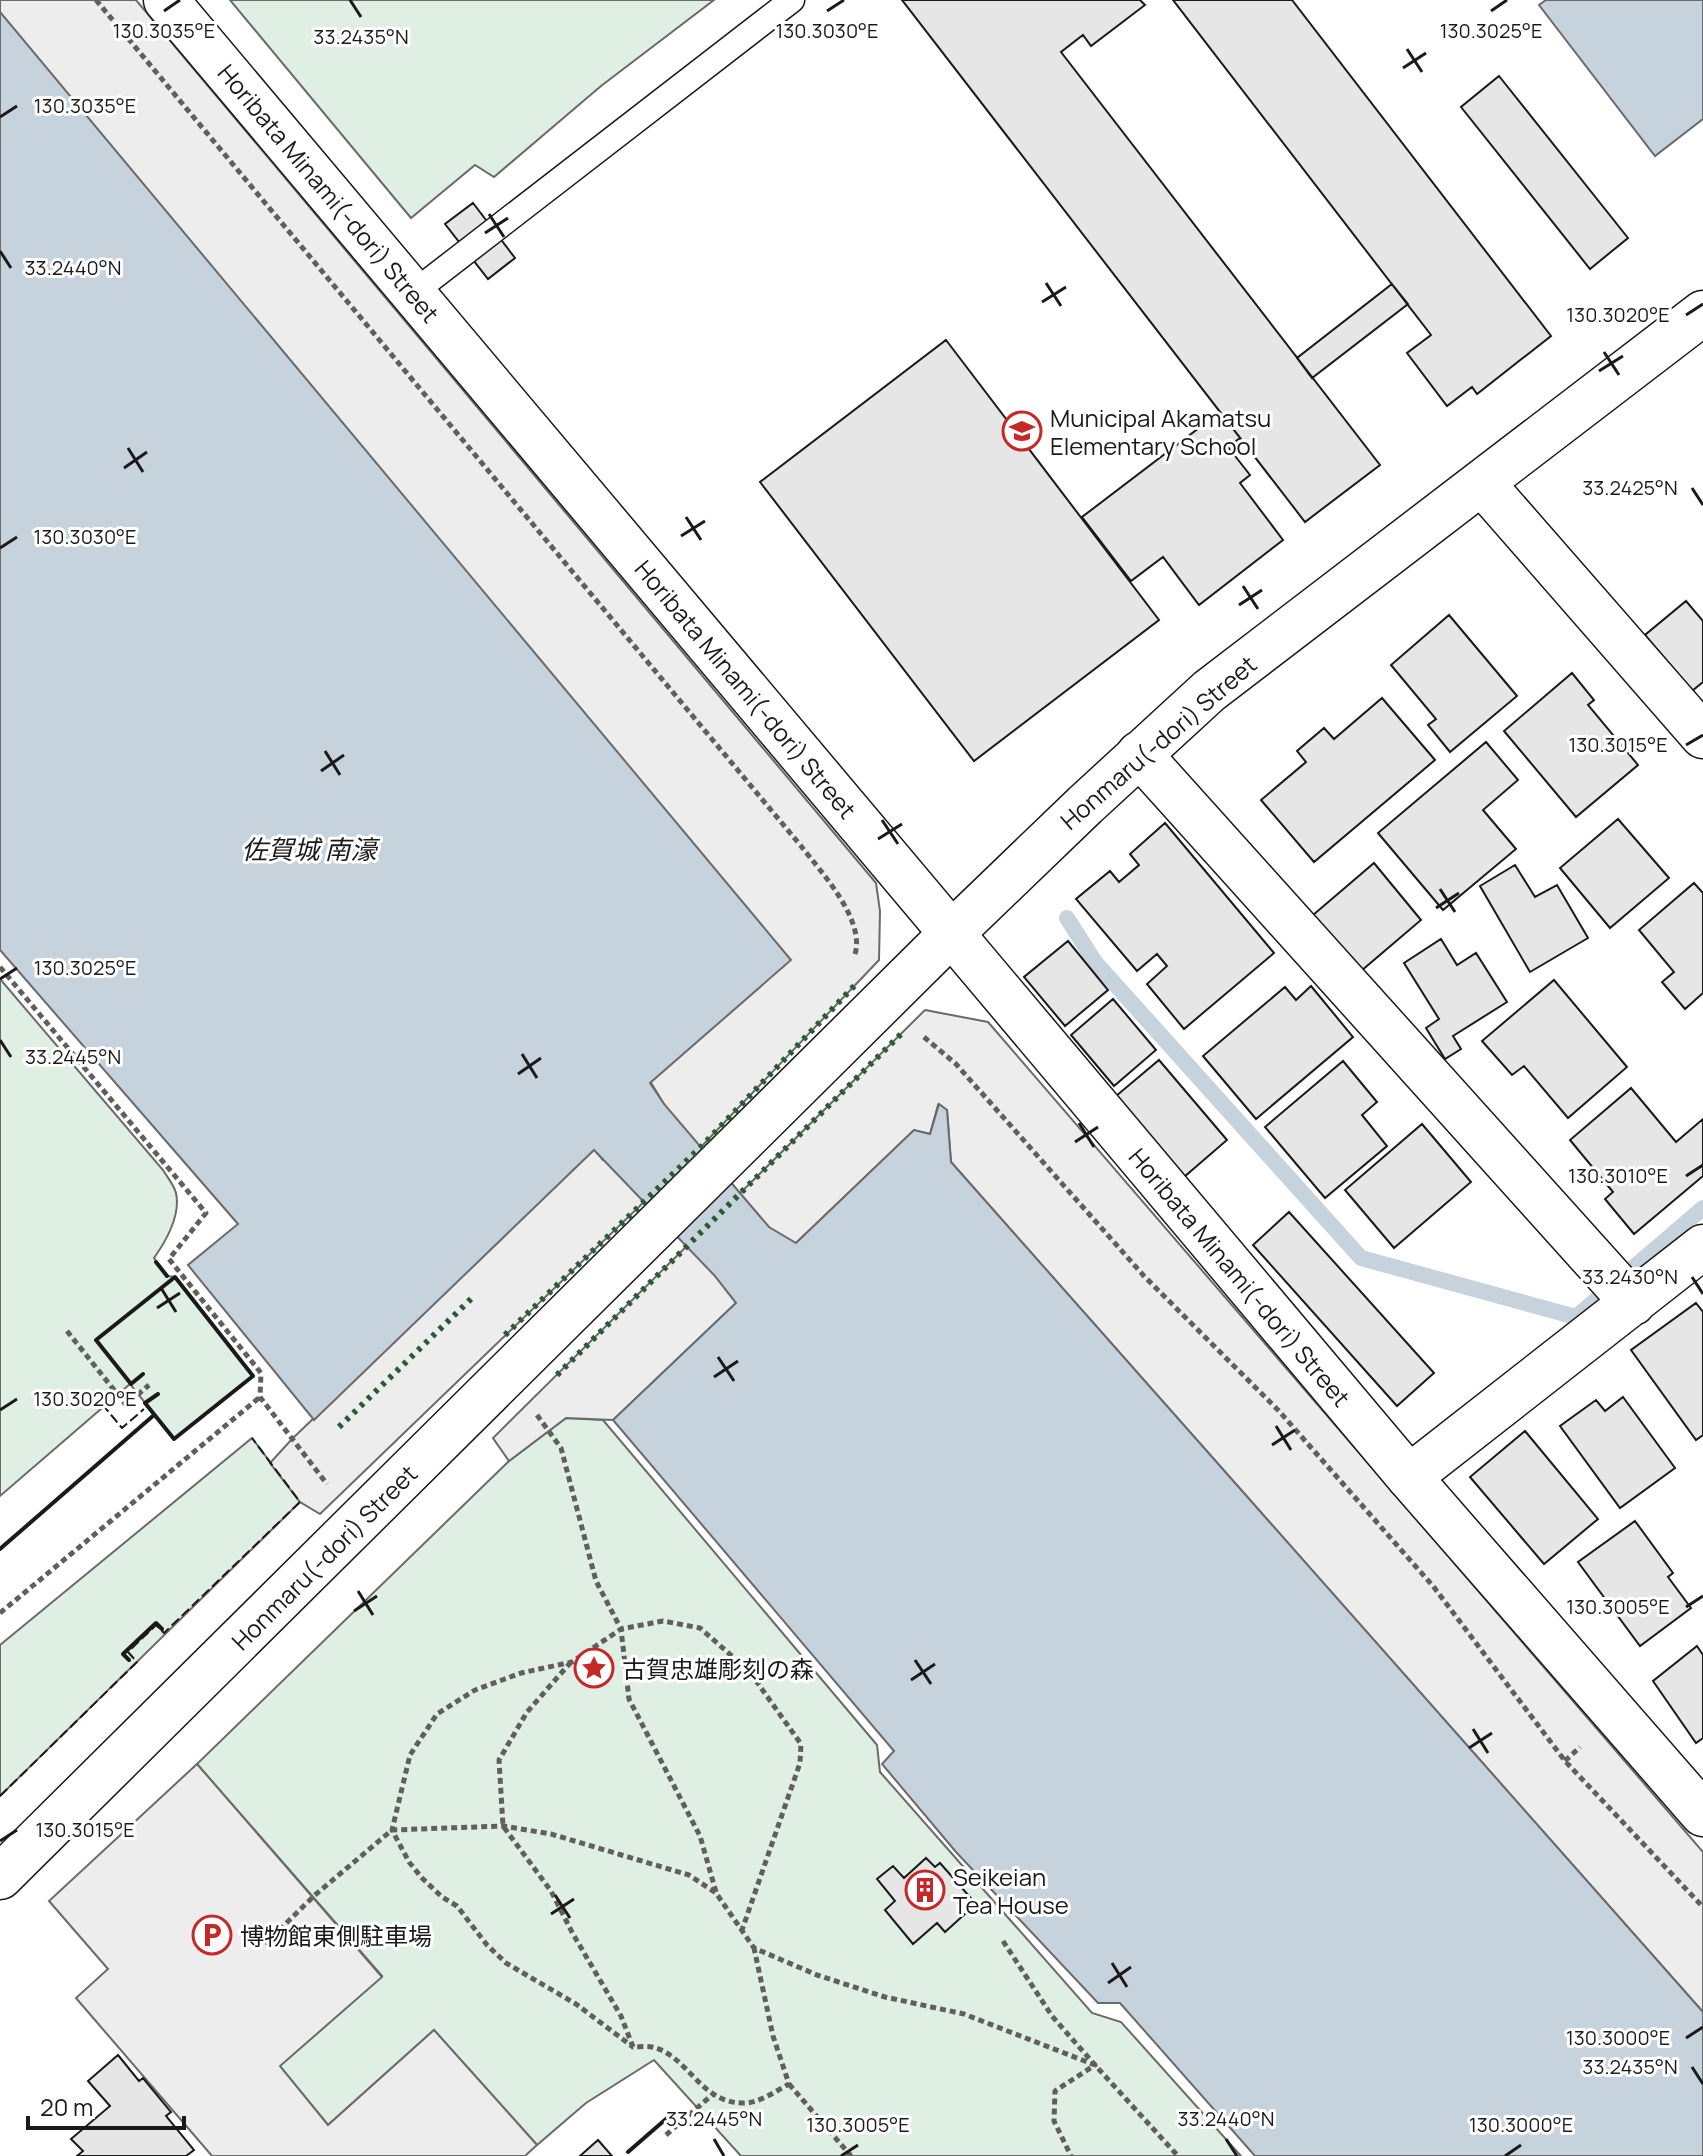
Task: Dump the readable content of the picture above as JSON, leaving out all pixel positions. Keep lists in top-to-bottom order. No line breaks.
{"streets":{"street":["Horibata Minami(-dori) Street","Honmaru(-dori) Street"]},"crossings":[["Horibata Minami(-dori) Street","Honmaru(-dori) Street"]],"water":["佐賀城 南濠"],"places":{"school or university":["Municipal Akamatsu Elementary School"],"place":["古賀忠雄彫刻の森"],"building":["Seikeian Tea House"],"parking":["博物館東側駐車場"]},"scale_bar":"20 m","coordinates":["130.3035°E","130.3030°E","130.3025°E","33.2435°N","33.2440°N","130.3020°E","33.2425°N","130.3015°E","33.2445°N","130.3010°E","33.2430°N","130.3005°E","130.3000°E"]}
